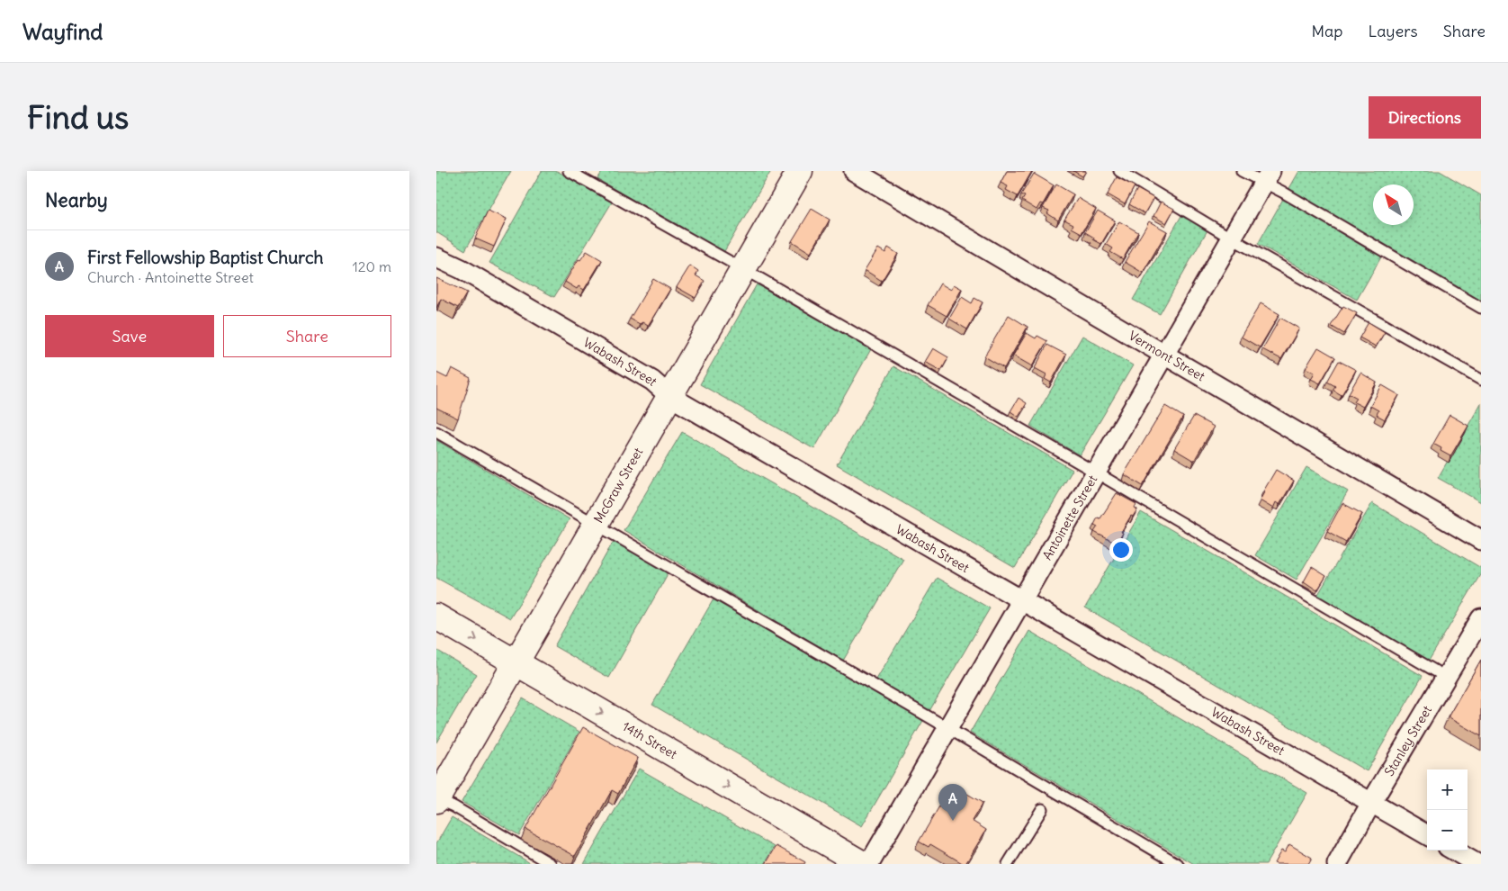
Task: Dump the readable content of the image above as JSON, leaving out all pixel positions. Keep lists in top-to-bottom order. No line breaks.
{"streets":{"street":["Vermont Street","Wabash Street","McGraw Street","Antoinette Street","14th Street","Stanley Street"]},"crossings":[["Vermont Street","Antoinette Street"],["Wabash Street","McGraw Street"],["Wabash Street","Antoinette Street"],["Wabash Street","Stanley Street"],["McGraw Street","14th Street"]],"one_way":["14th Street"],"north":"top left","page":{"header":"Wayfind","nav":["Map","Layers","Share"],"buttons":["Directions",["Save","Share"]],"title":"Find us","heading":"Nearby","list":[{"mark":"A","name":"First Fellowship Baptist Church","note":"Church · Antoinette Street","value":"120 m"}],"map_buttons":["+","−"],"pins":"A"}}
